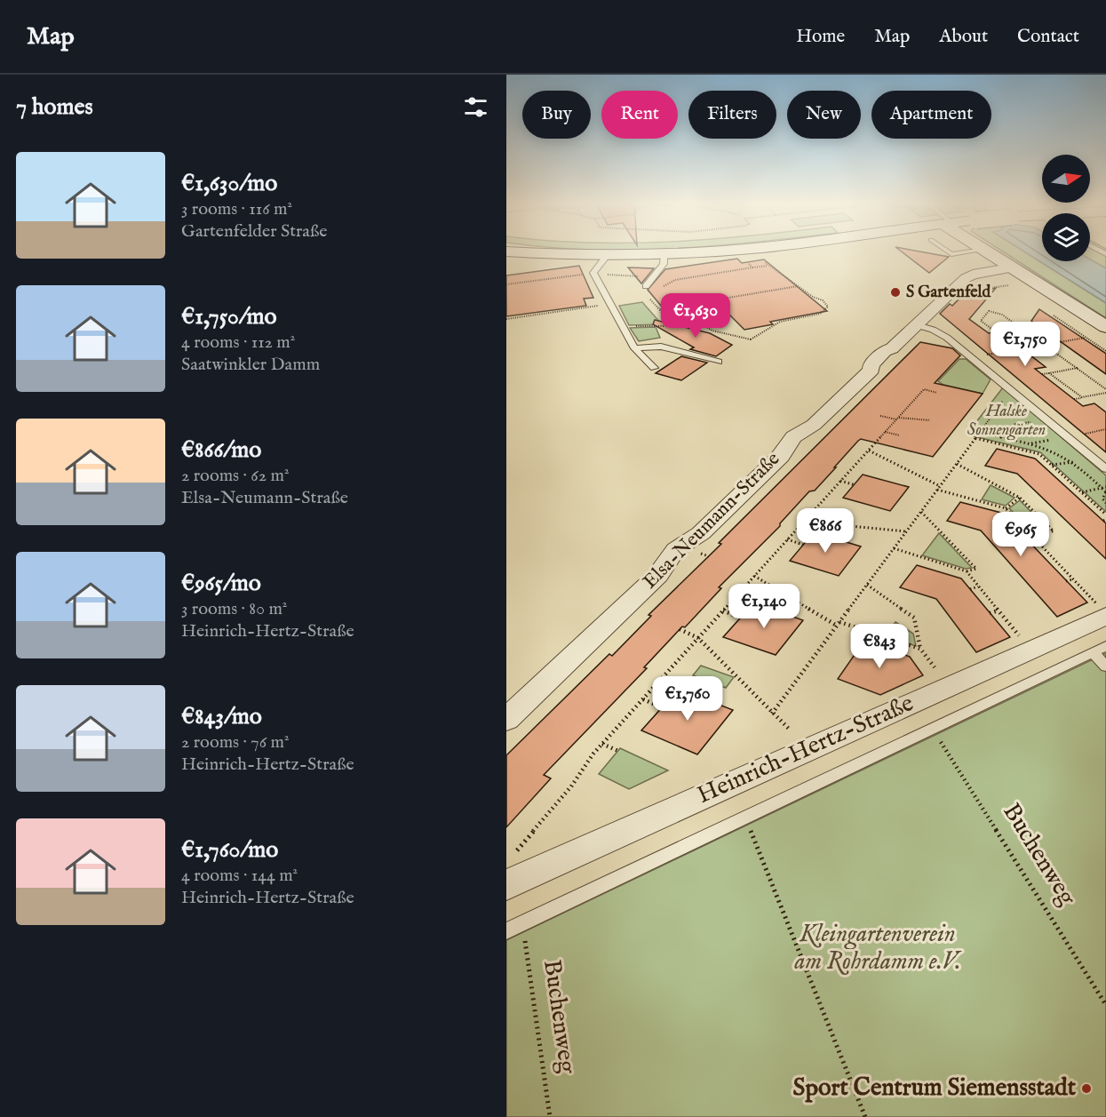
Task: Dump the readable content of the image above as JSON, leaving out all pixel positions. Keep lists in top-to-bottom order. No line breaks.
{"streets":{"street":["Elsa-Neumann-Straße","Heinrich-Hertz-Straße"],"path":["Buchenweg"]},"parks":["Halske Sonnengärten","Kleingartenverein am Rohrdamm e.V."],"places":["S Gartenfeld","Sport Centrum Siemensstadt"],"north":"right","page":{"header":"Map","nav":["Home","Map","About","Contact"],"heading":"7 homes","chip":["Buy","Rent","Filters","New","Apartment"],"list":[{"name":"€1,630/mo","note":"3 rooms · 116 m² · Gartenfelder Straße"},{"name":"€1,750/mo","note":"4 rooms · 112 m² · Saatwinkler Damm"},{"name":"€866/mo","note":"2 rooms · 62 m² · Elsa-Neumann-Straße"},{"name":"€965/mo","note":"3 rooms · 80 m² · Heinrich-Hertz-Straße"},{"name":"€843/mo","note":"2 rooms · 76 m² · Heinrich-Hertz-Straße"},{"name":"€1,760/mo","note":"4 rooms · 144 m² · Heinrich-Hertz-Straße"}],"price":["€1,630","€1,750","€866","€965","€1,140","€843","€1,760"]}}
